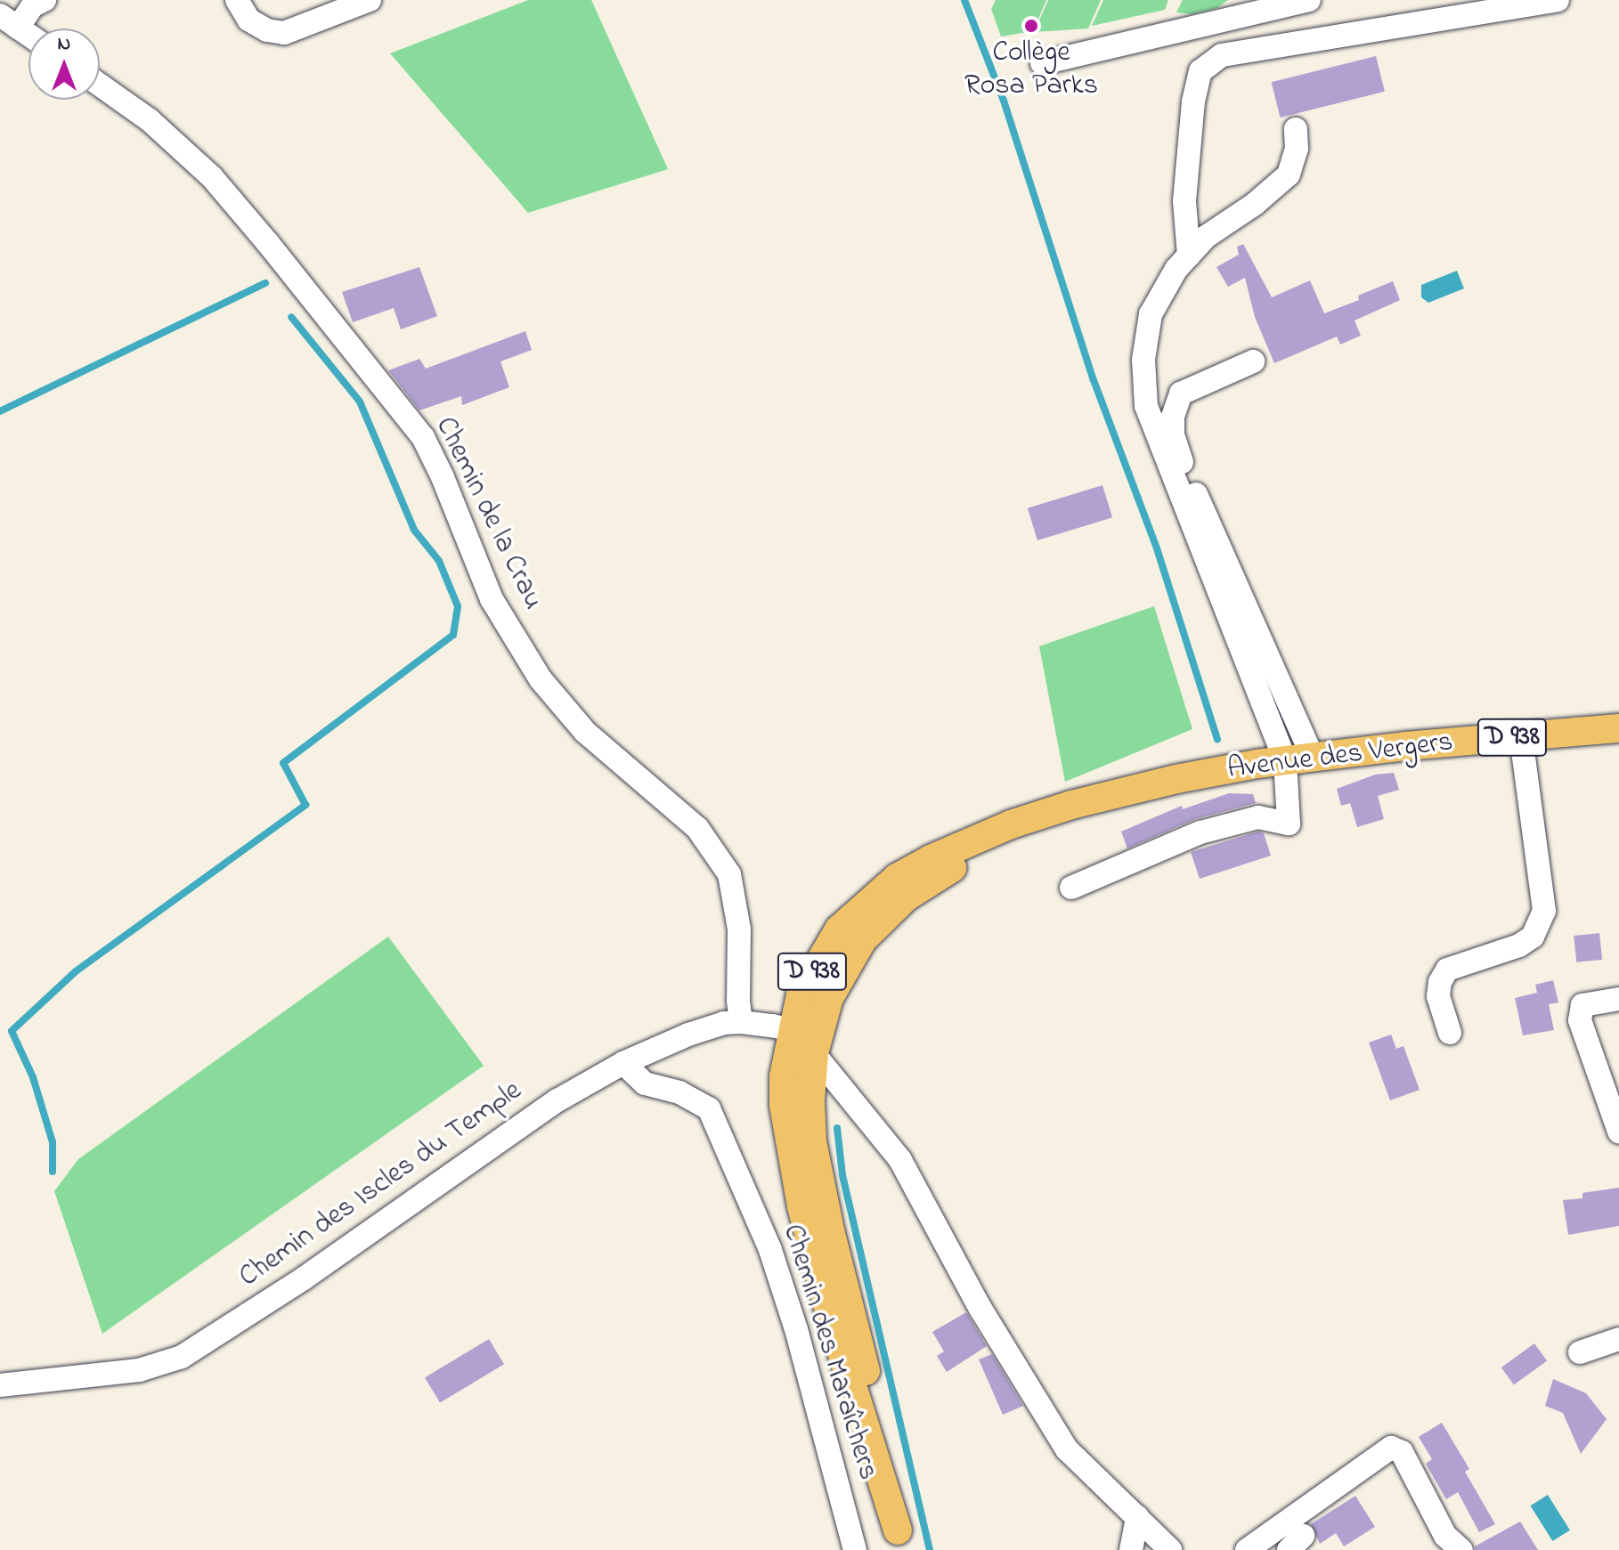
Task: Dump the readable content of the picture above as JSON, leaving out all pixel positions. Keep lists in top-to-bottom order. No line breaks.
{"streets":{"main road":["D 938","Avenue des Vergers"],"street":["Chemin de la Crau","Chemin des Iscles du Temple","Chemin des Maraîchers"]},"crossings":[["Chemin de la Crau","Chemin des Iscles du Temple"],["D 938","Avenue des Vergers"],["D 938","Chemin des Iscles du Temple"],["Chemin des Iscles du Temple","Chemin des Maraîchers"]],"places":["Collège Rosa Parks"],"north":"top"}
